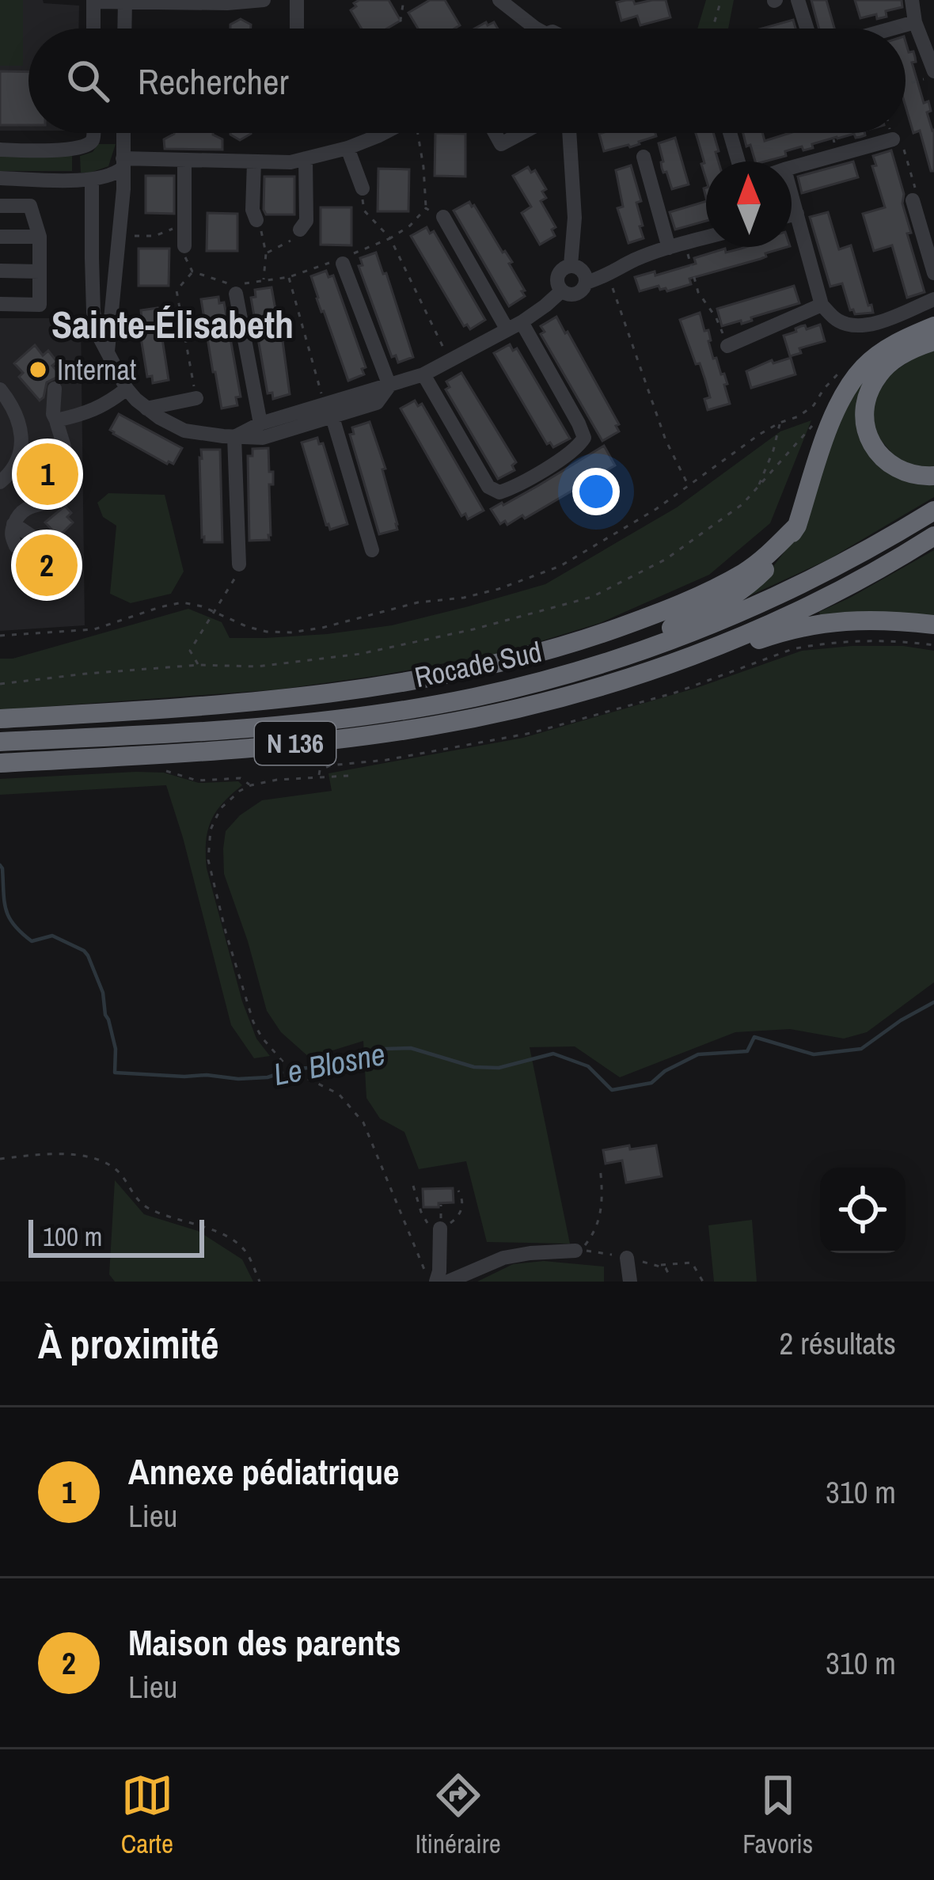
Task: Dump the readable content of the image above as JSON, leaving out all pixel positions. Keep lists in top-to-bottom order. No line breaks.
{"streets":{"highway":["Rocade Sud","N 136"]},"districts":["Sainte-Élisabeth"],"water":["Le Blosne"],"places":["Internat"],"scale_bar":"100 m","north":"top","page":{"search":"Rechercher","pins":["1","2"],"scale":"100 m","heading":["À proximité","2 résultats"],"list":[{"mark":"1","name":"Annexe pédiatrique","note":"Lieu","value":"310 m"},{"mark":"2","name":"Maison des parents","note":"Lieu","value":"310 m"}],"nav":["Carte","Itinéraire","Favoris"]}}
